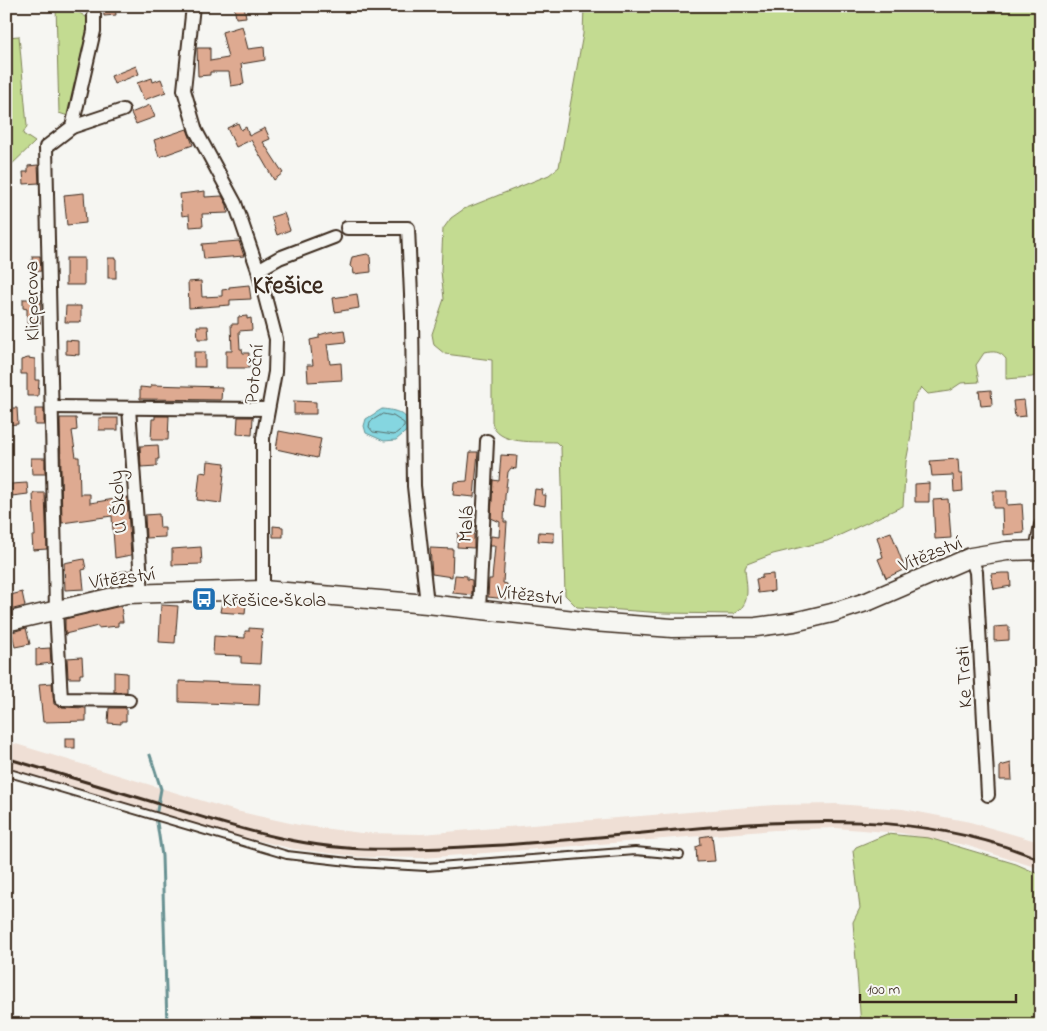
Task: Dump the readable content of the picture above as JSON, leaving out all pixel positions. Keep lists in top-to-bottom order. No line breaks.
{"streets":{"main road":["Vítězství"],"street":["Klicperova","Potoční","U Školy","Malá","Ke Trati"]},"crossings":[["Klicperova","Vítězství"],["Potoční","Vítězství"],["U Školy","Vítězství"],["Malá","Vítězství"],["Vítězství","Ke Trati"]],"districts":["Křešice"],"places":{"bus stop":["Křešice škola"]},"scale_bar":"100 m"}
